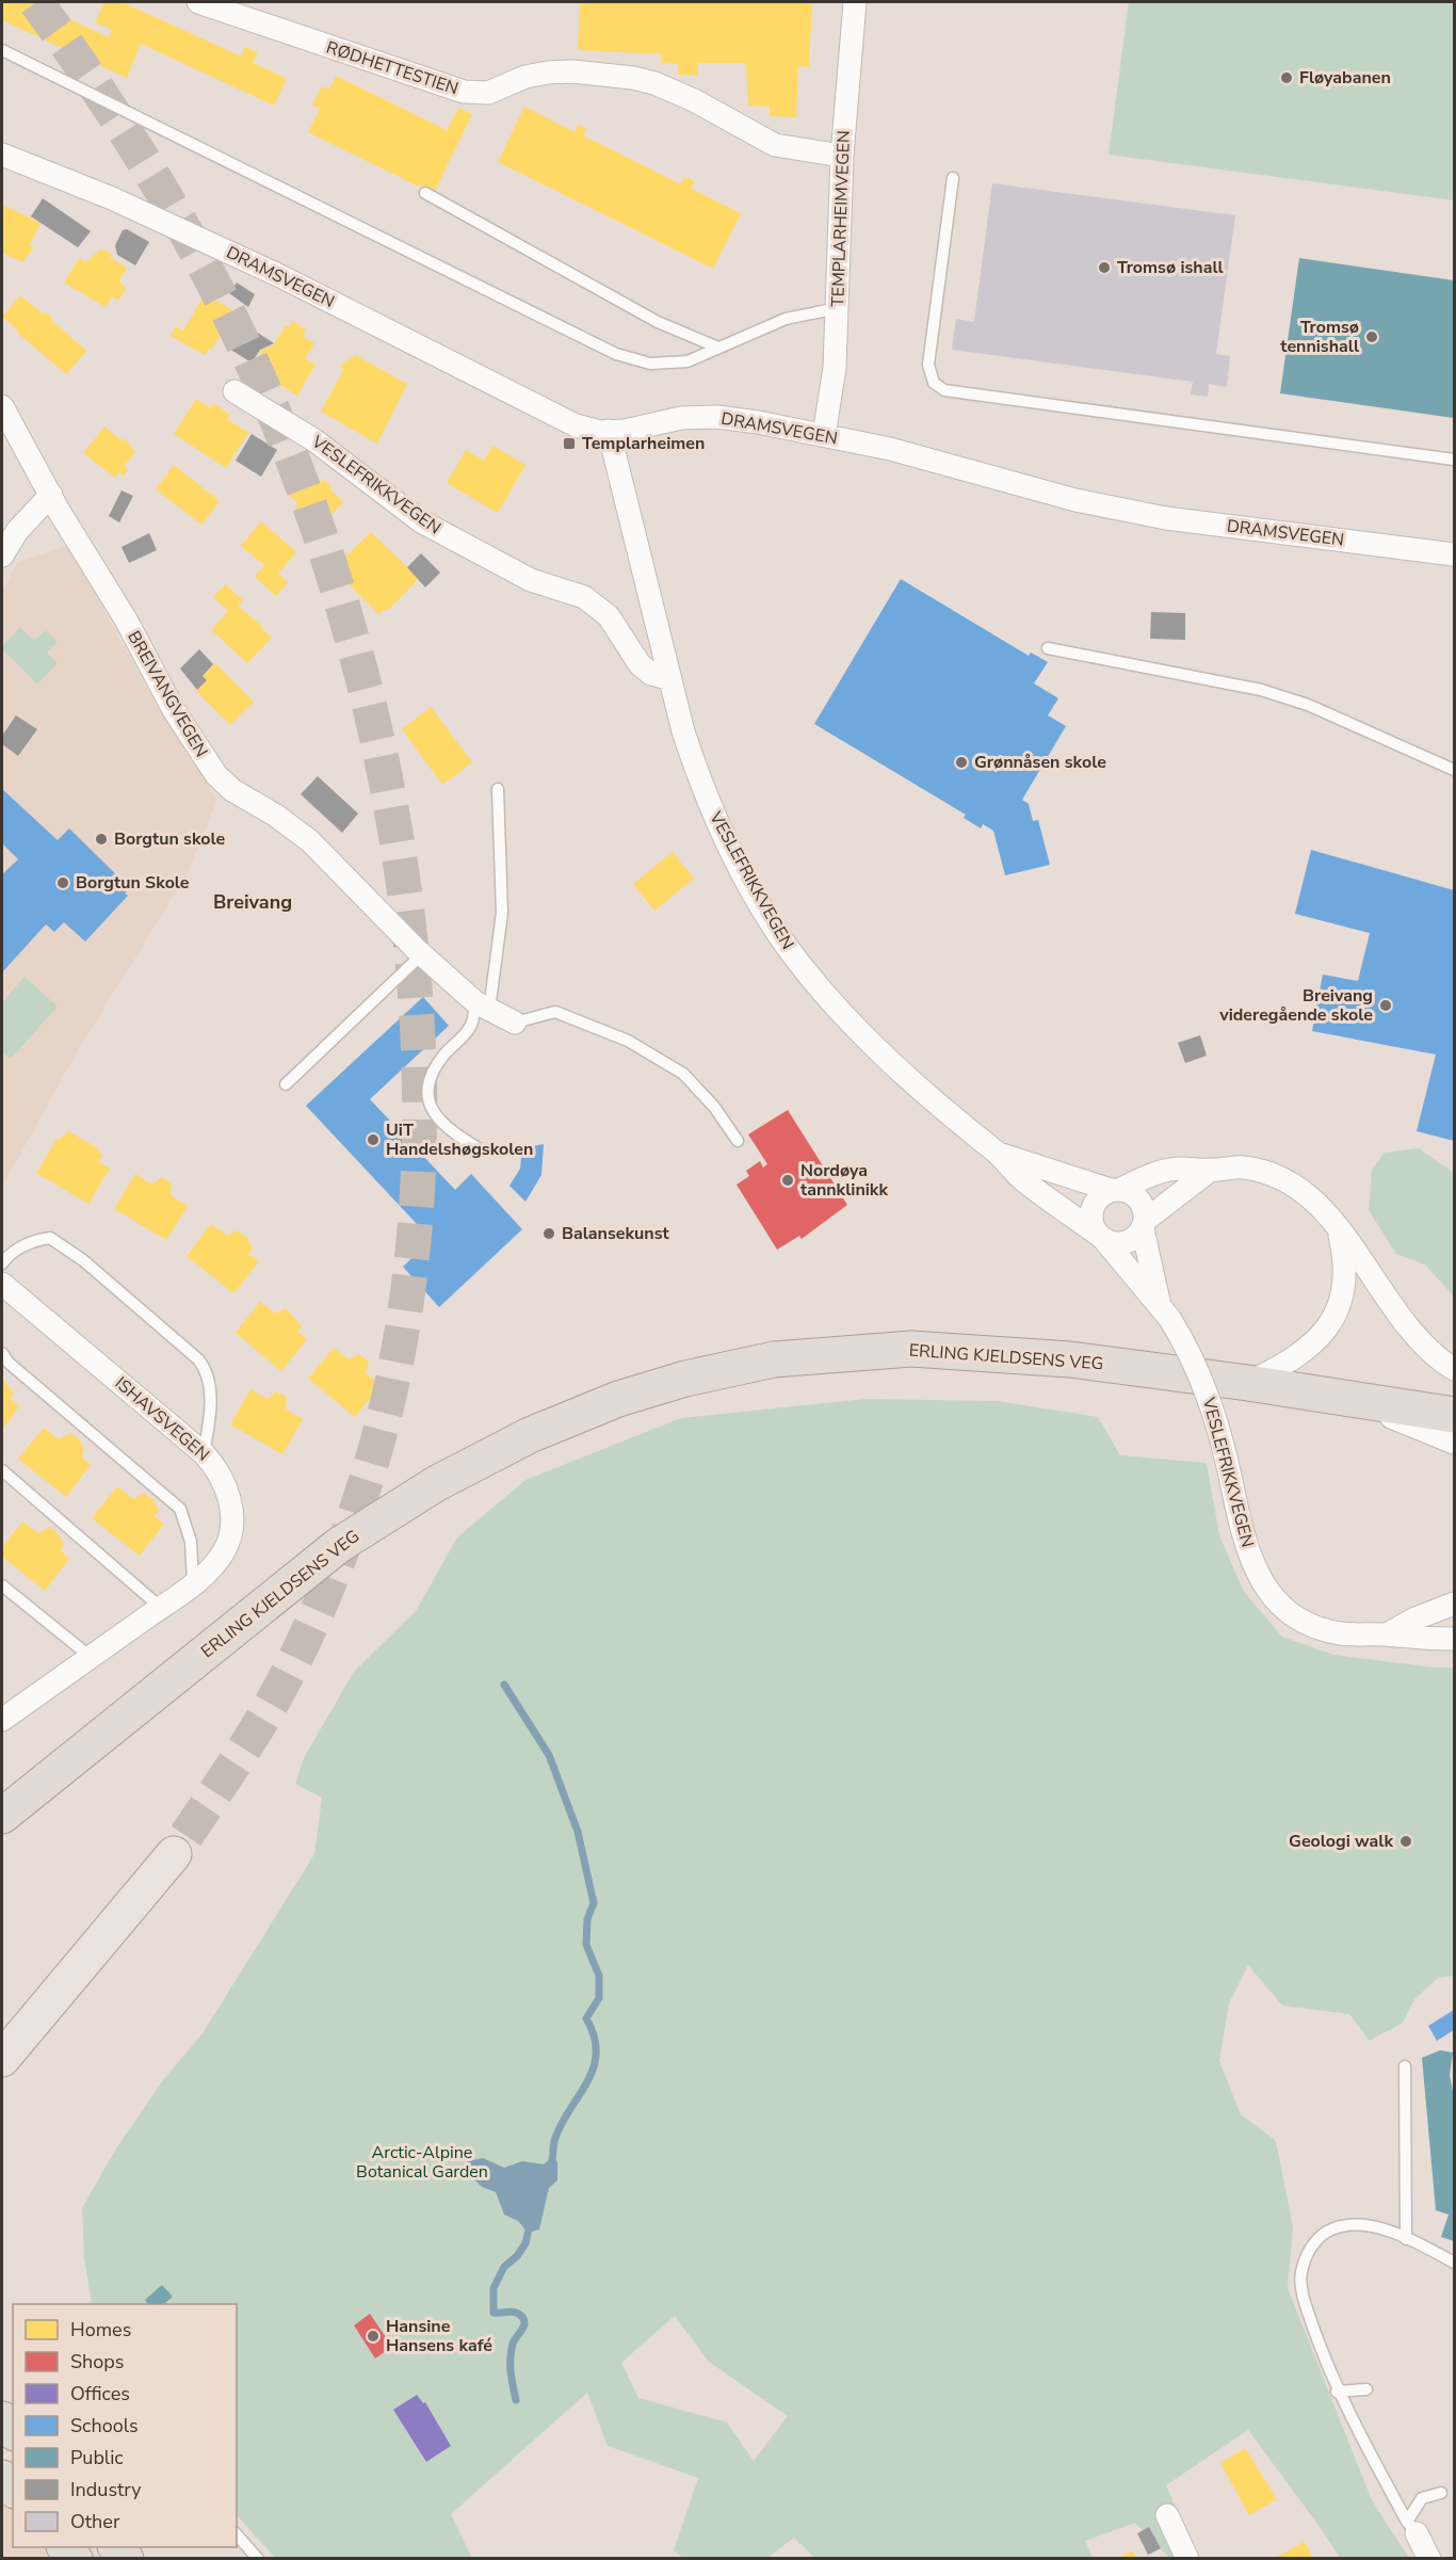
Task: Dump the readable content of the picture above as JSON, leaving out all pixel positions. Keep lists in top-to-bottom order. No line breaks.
{"streets":{"highway":["ERLING KJELDSENS VEG"],"street":["RØDHETTESTIEN","TEMPLARHEIMVEGEN","DRAMSVEGEN","VESLEFRIKKVEGEN","BREIVANGVEGEN","ISHAVSVEGEN"]},"crossings":[["RØDHETTESTIEN","TEMPLARHEIMVEGEN"],["TEMPLARHEIMVEGEN","DRAMSVEGEN"],["DRAMSVEGEN","VESLEFRIKKVEGEN"]],"districts":["Breivang"],"parks":["Arctic-Alpine Botanical Garden"],"places":{"other":["Fløyabanen","Tromsø ishall","Tromsø tennishall","Grønnåsen skole","Borgtun skole","Borgtun Skole","Breivang videregående skole","UiT Handelshøgskolen","Nordøya tannklinikk","Balansekunst","Geologi walk","Hansine Hansens kafé"],"transit":["Templarheimen"]},"legend":["Homes","Shops","Offices","Schools","Public","Industry","Other"]}
